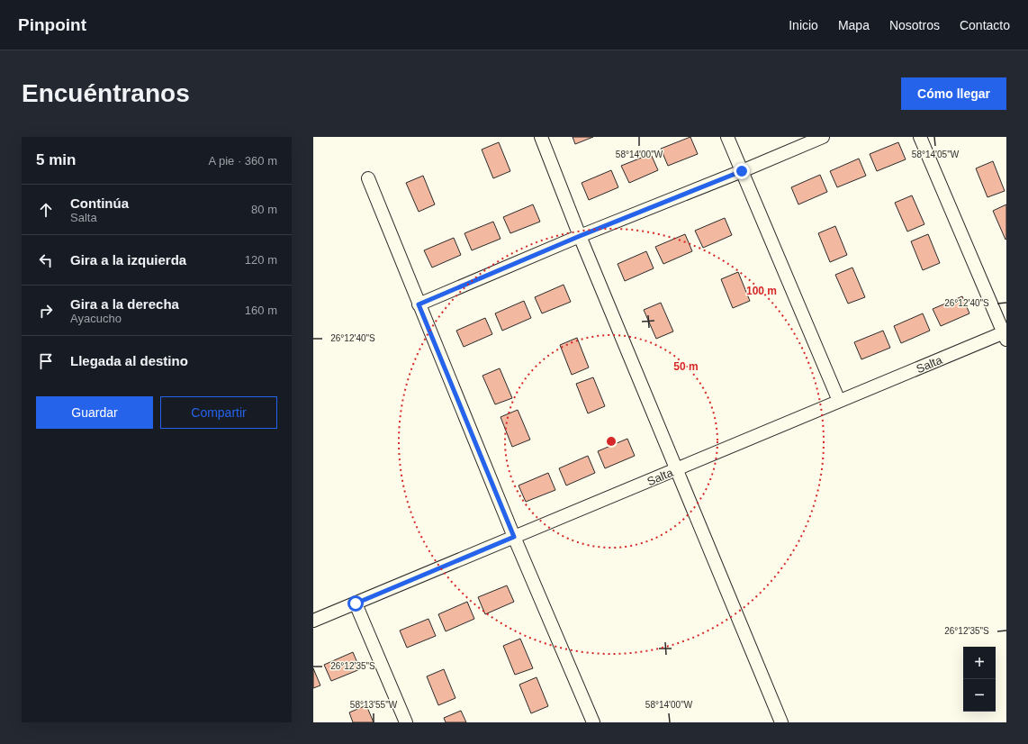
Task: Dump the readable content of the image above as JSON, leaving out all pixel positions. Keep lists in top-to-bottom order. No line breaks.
{"streets":{"street":["Salta"]},"page":{"header":"Pinpoint","nav":["Inicio","Mapa","Nosotros","Contacto"],"buttons":["Cómo llegar",["Guardar","Compartir"]],"title":"Encuéntranos","heading":["5 min","A pie · 360 m"],"list":[["Continúa","Salta","80 m"],["Gira a la izquierda","120 m"],["Gira a la derecha","Ayacucho","160 m"],"Llegada al destino"],"map_buttons":["+","−"]},"coordinates":["58°14'00\"W","58°14'05\"W","26°12'40\"S","26°12'35\"S","58°13'55\"W"],"rings":["100 m","50 m"]}
